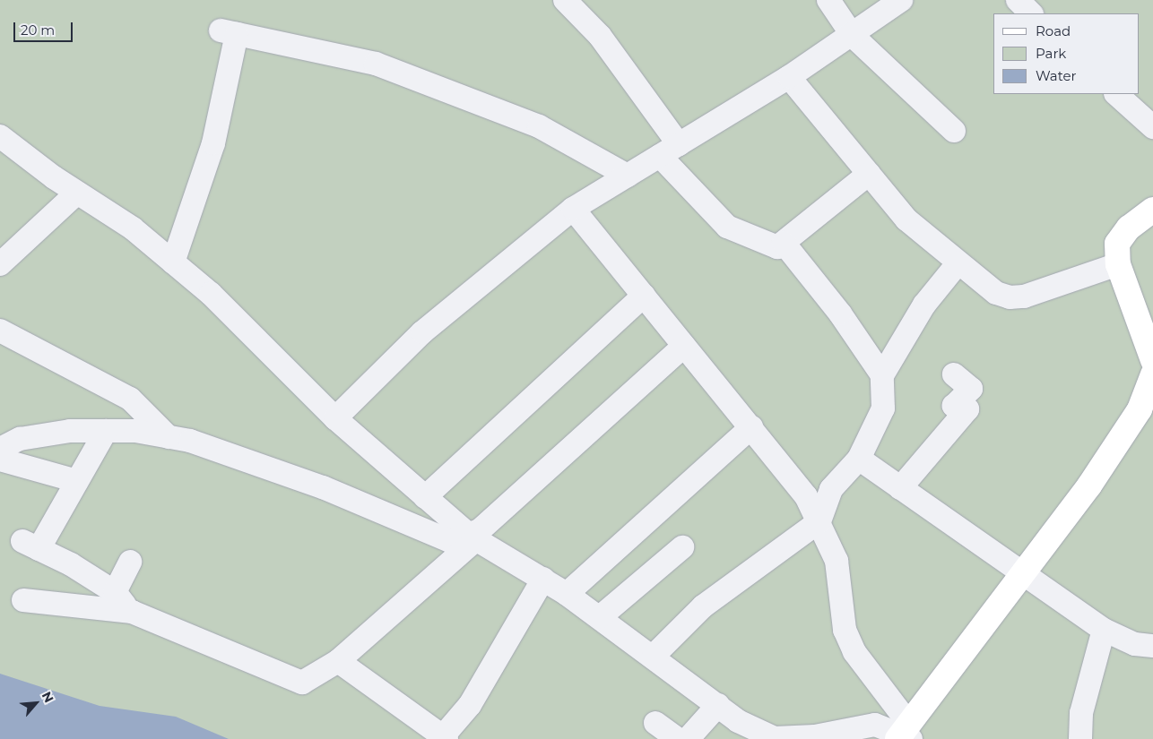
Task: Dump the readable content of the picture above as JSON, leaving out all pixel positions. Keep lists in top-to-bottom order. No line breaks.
{"legend":["Road","Park","Water"],"scale_bar":"20 m","north":"top right"}
